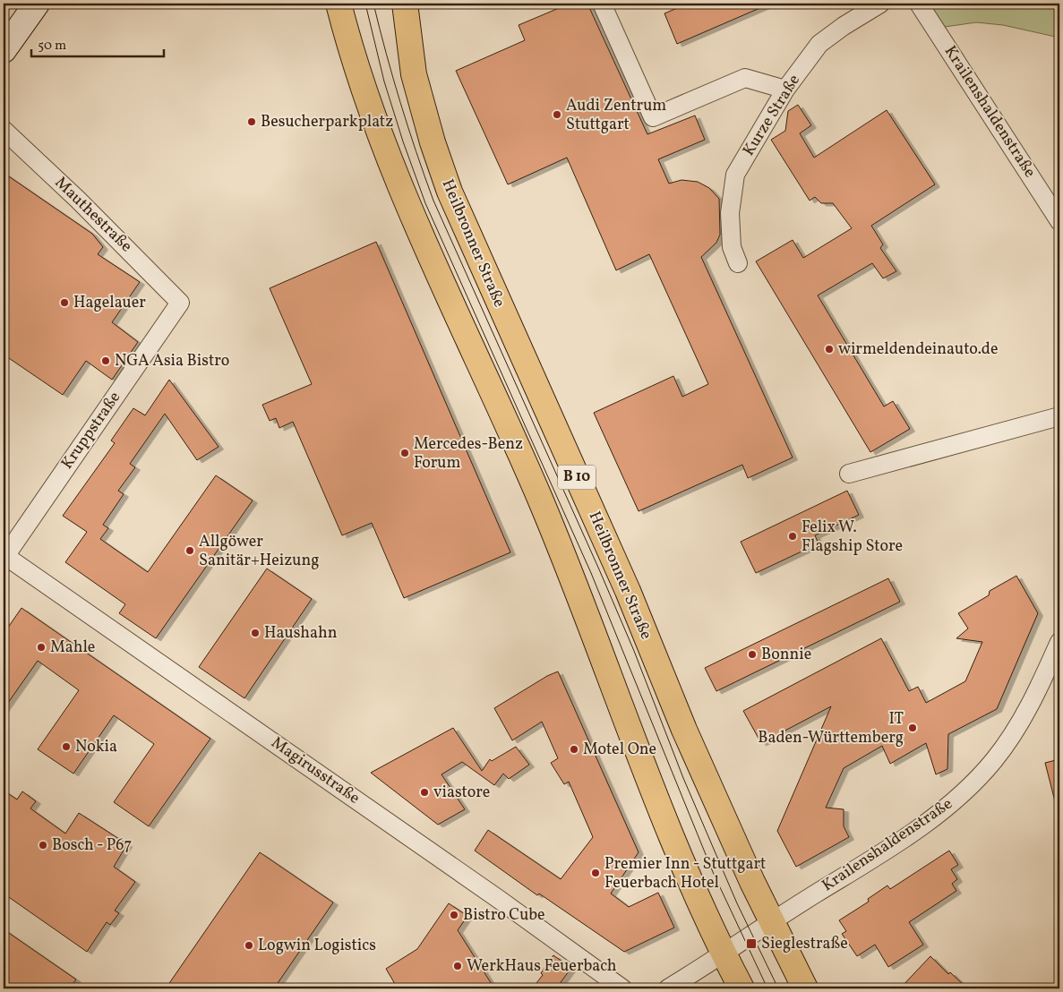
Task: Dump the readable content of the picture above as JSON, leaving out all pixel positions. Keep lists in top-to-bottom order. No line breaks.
{"streets":{"main road":["Heilbronner Straße","B 10"],"street":["Krailenshaldenstraße","Kurze Straße","Mauthestraße","Kruppstraße","Magirusstraße"]},"crossings":[["Krailenshaldenstraße","Heilbronner Straße"],["Krailenshaldenstraße","B 10"],["Mauthestraße","Kruppstraße"],["Kruppstraße","Magirusstraße"]],"places":{"other":["Audi Zentrum Stuttgart","Besucherparkplatz","Hagelauer","wirmeldendeinauto.de","NGA Asia Bistro","Mercedes-Benz Forum","Felix W. Flagship Store","Allgöwer Sanitär+Heizung","Haushahn","Mahle","Bonnie","IT Baden-Württemberg","Nokia","Motel One","viastore","Bosch - P67","Premier Inn - Stuttgart Feuerbach Hotel","Bistro Cube","Logwin Logistics","WerkHaus Feuerbach"],"transit":["Sieglestraße"]},"scale_bar":"50 m"}
